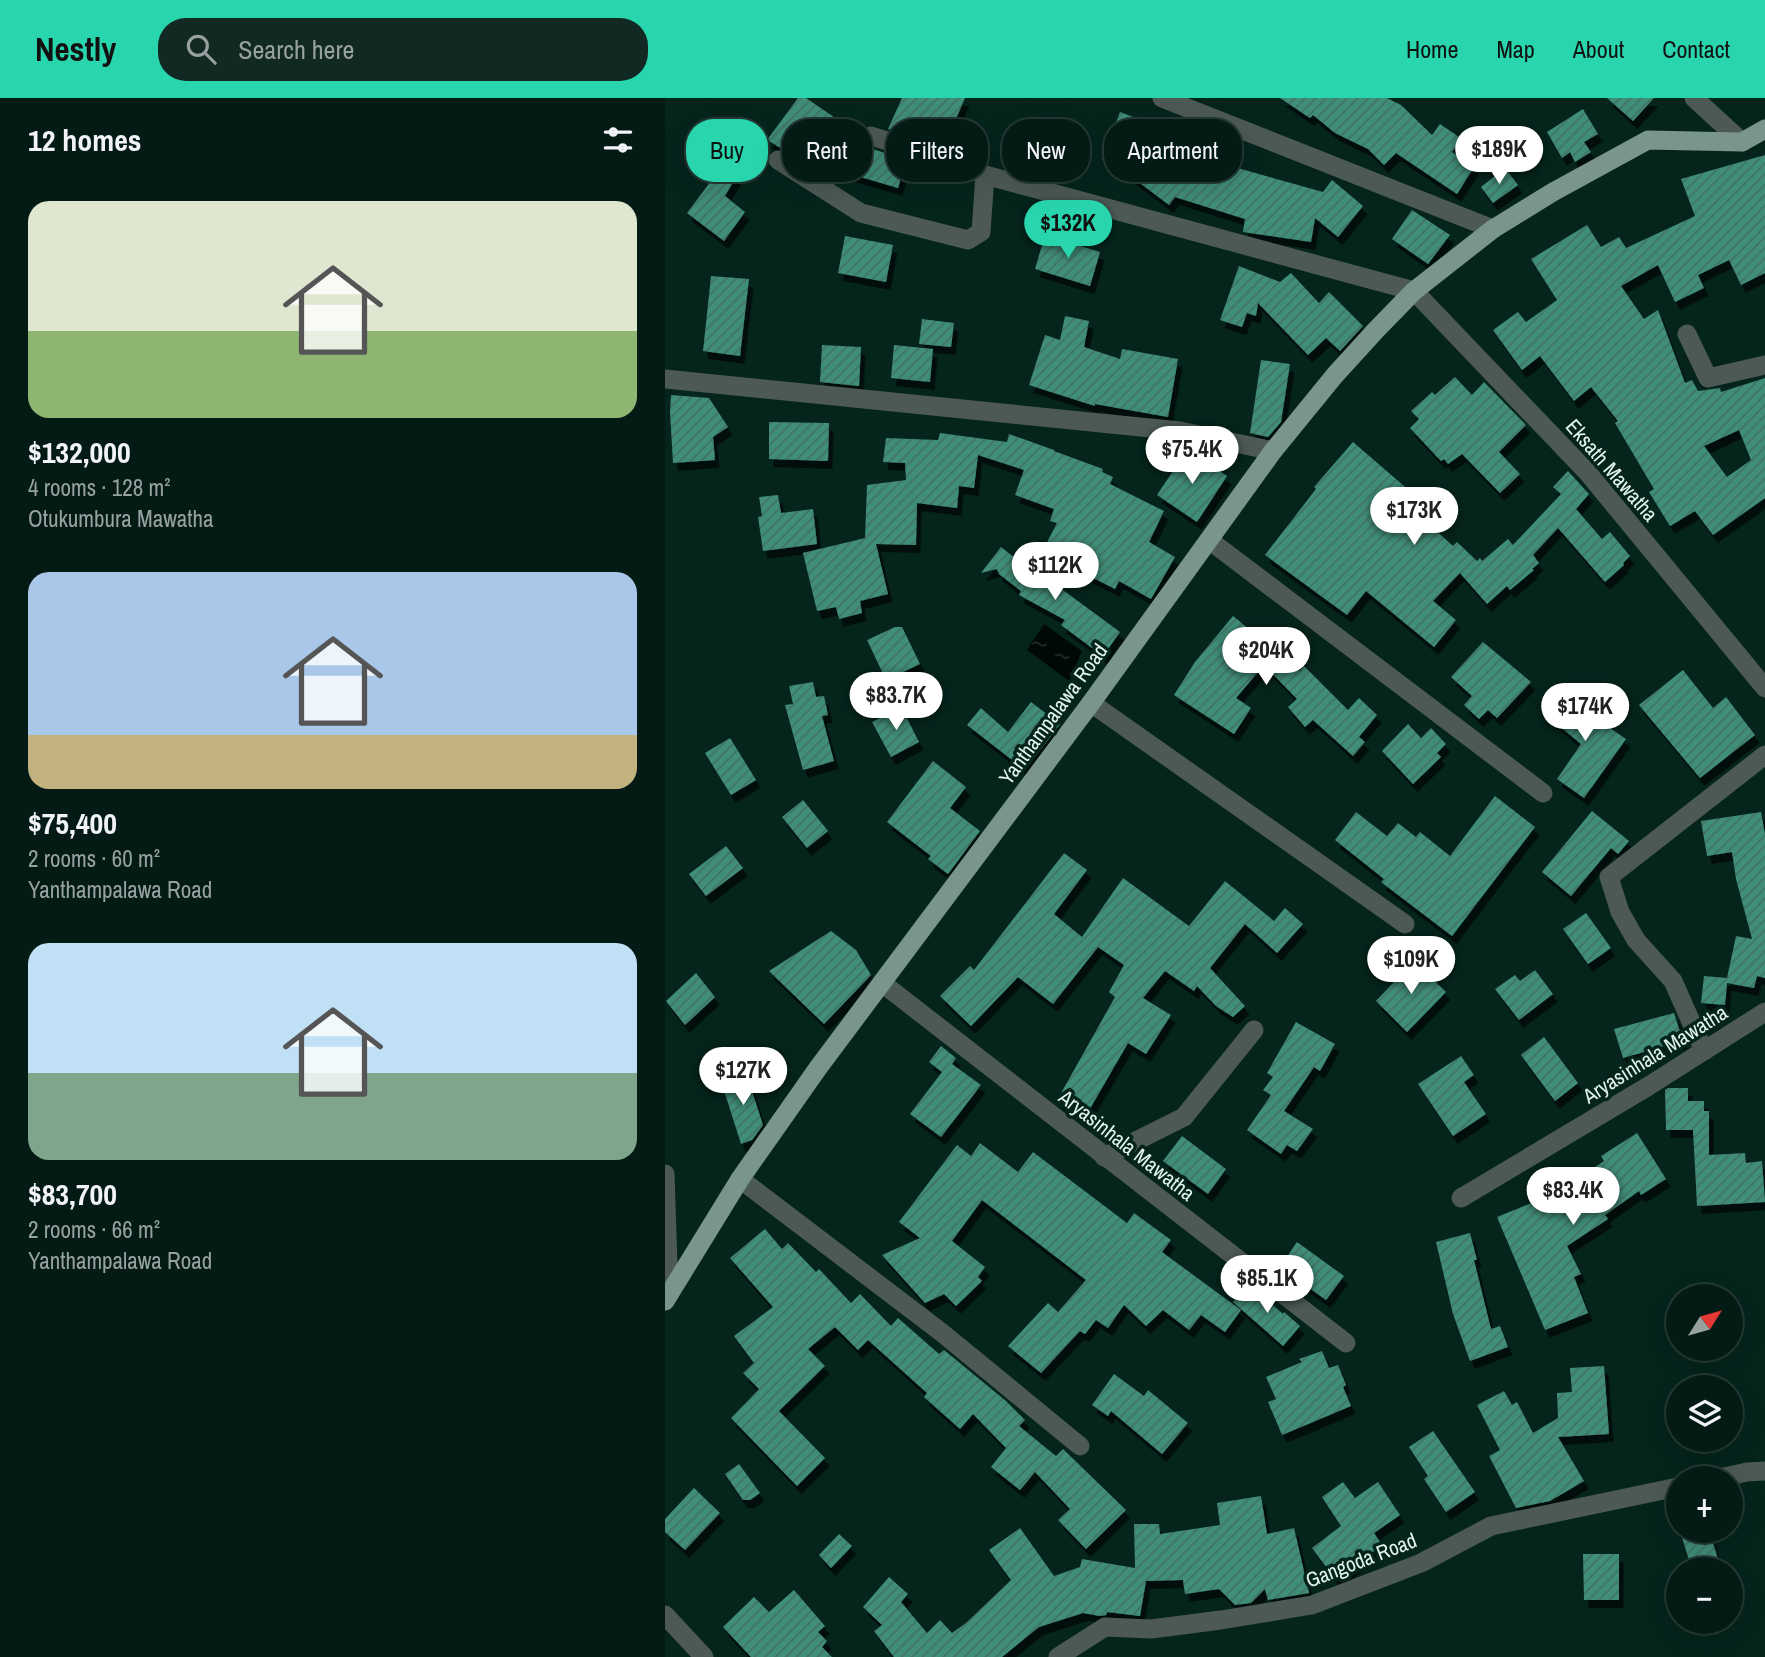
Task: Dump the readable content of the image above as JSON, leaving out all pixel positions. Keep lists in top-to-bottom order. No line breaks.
{"streets":{"main road":["Yanthampalawa Road"],"street":["Eksath Mawatha","Aryasinhala Mawatha","Gangoda Road"]},"crossings":[["Eksath Mawatha","Yanthampalawa Road"],["Yanthampalawa Road","Aryasinhala Mawatha"]],"north":"top right","page":{"header":"Nestly","search":"Search here","nav":["Home","Map","About","Contact"],"heading":"12 homes","chip":["Buy","Rent","Filters","New","Apartment"],"price":["$189K","$132K","$75.4K","$173K","$112K","$204K","$83.7K","$174K","$109K","$127K","$83.4K","$85.1K"],"list":[{"name":"$132,000","note":"4 rooms · 128 m² · Otukumbura Mawatha"},{"name":"$75,400","note":"2 rooms · 60 m² · Yanthampalawa Road"},{"name":"$83,700","note":"2 rooms · 66 m² · Yanthampalawa Road"}],"map_buttons":["+","−"]}}
